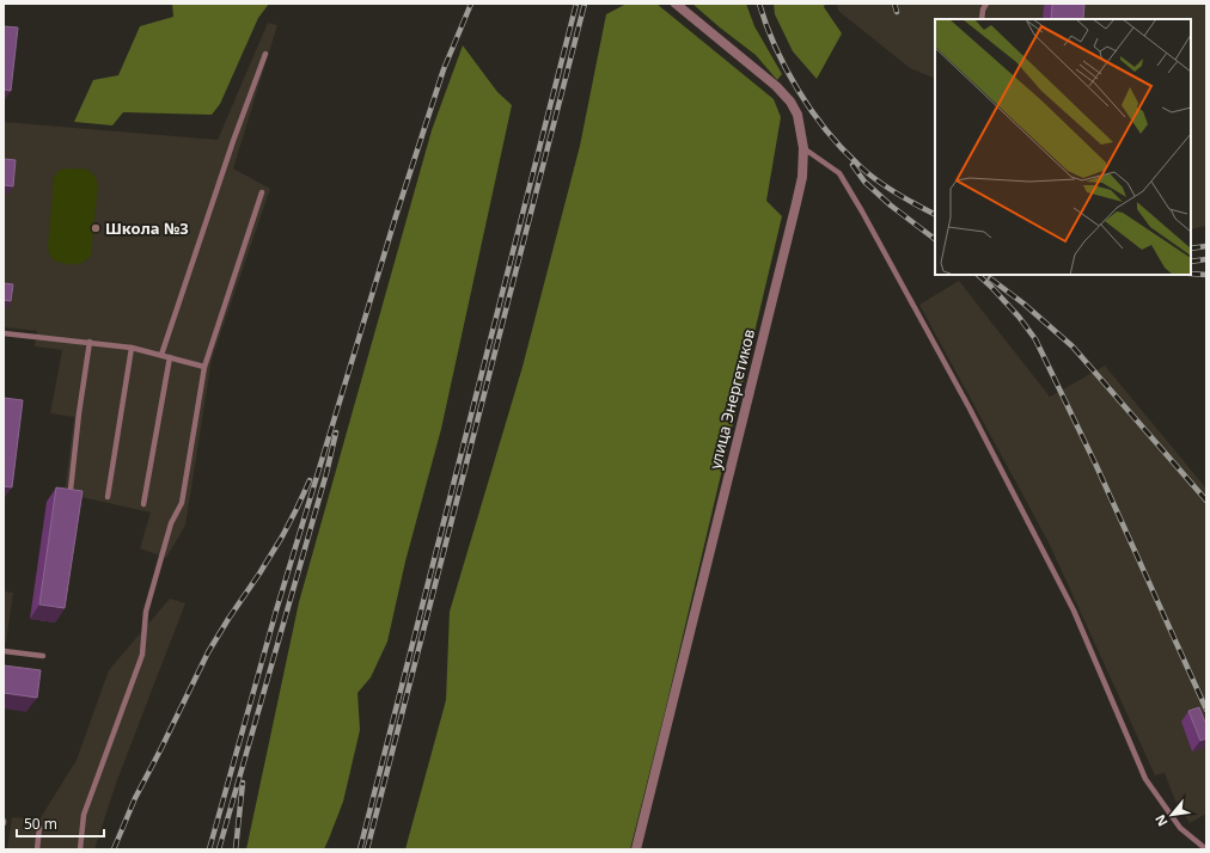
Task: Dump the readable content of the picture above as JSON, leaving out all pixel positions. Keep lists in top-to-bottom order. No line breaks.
{"streets":{"street":["улица Энергетиков"]},"places":["Школа №3"],"scale_bar":"50 m","north":"bottom left"}
